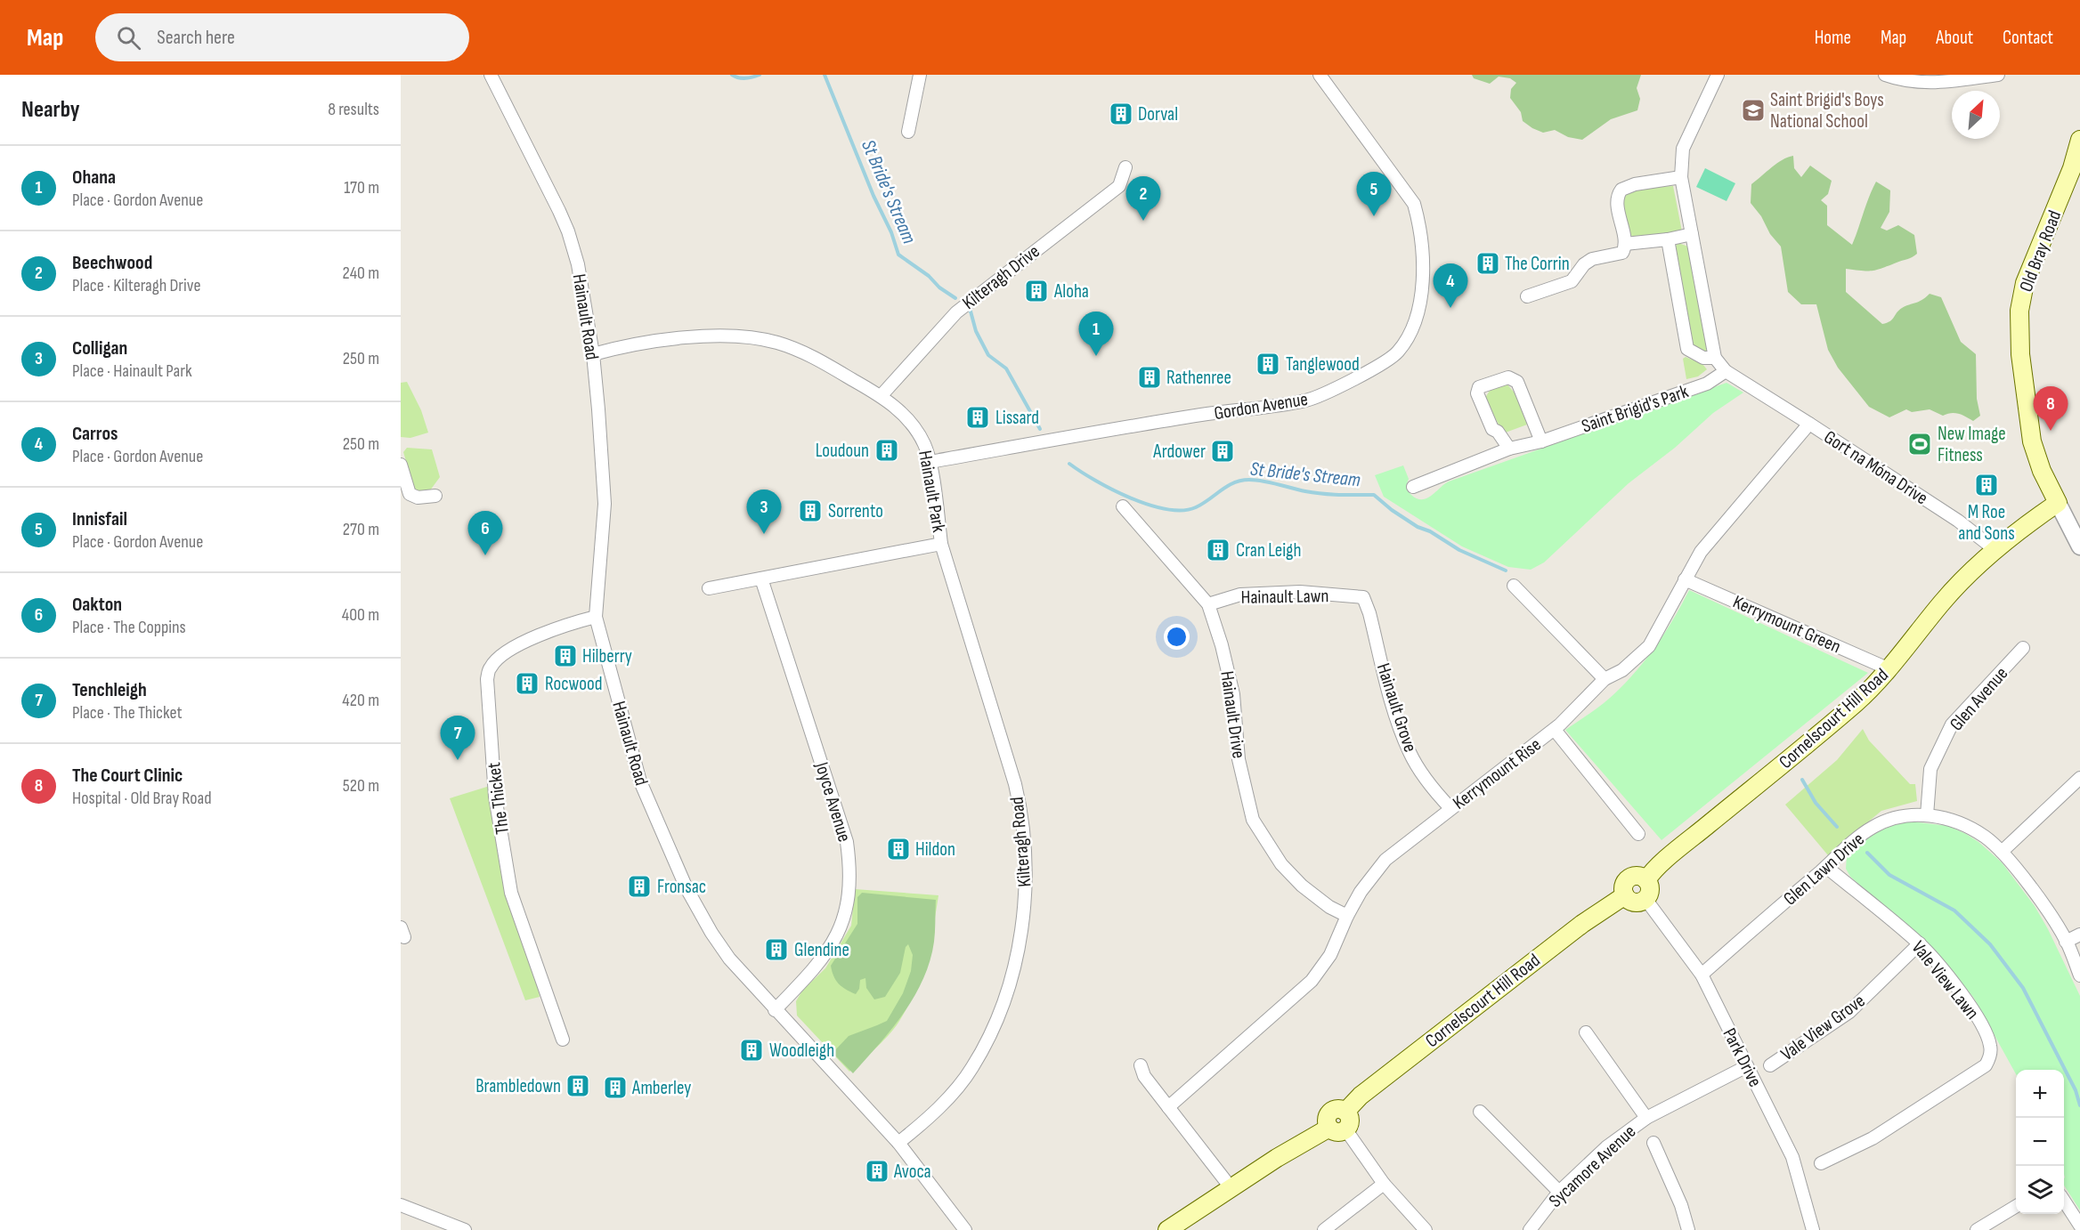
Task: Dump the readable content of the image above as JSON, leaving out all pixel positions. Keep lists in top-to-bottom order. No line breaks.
{"streets":{"main road":["Old Bray Road","Cornelscourt Hill Road"],"street":["Kilteragh Drive","Hainault Road","Gordon Avenue","Saint Brigid's Park","Gort na Móna Drive","Hainault Park","Hainault Lawn","Kerrymount Green","Glen Avenue","Hainault Grove","Hainault Drive","Kerrymount Rise","The Thicket","Joyce Avenue","Kilteragh Road","Glen Lawn Drive","Vale View Lawn","Vale View Grove","Park Drive","Sycamore Avenue"]},"crossings":[["Old Bray Road","Cornelscourt Hill Road"],["Kilteragh Drive","Hainault Park"],["Hainault Road","Hainault Park"],["Hainault Road","The Thicket"],["Hainault Road","Joyce Avenue"],["Hainault Road","Kilteragh Road"],["Gordon Avenue","Hainault Park"],["Saint Brigid's Park","Gort na Móna Drive"],["Gort na Móna Drive","Cornelscourt Hill Road"],["Gort na Móna Drive","Kerrymount Rise"],["Hainault Park","Joyce Avenue"],["Hainault Park","Kilteragh Road"],["Hainault Lawn","Hainault Grove"],["Hainault Lawn","Hainault Drive"],["Kerrymount Green","Cornelscourt Hill Road"],["Kerrymount Green","Kerrymount Rise"],["Glen Avenue","Glen Lawn Drive"],["Hainault Grove","Kerrymount Rise"],["Hainault Drive","Kerrymount Rise"],["Cornelscourt Hill Road","Park Drive"],["Glen Lawn Drive","Vale View Lawn"],["Glen Lawn Drive","Park Drive"],["Vale View Lawn","Vale View Grove"],["Park Drive","Sycamore Avenue"]],"water":["St Bride's Stream"],"places":{"school or university":["Saint Brigid's Boys National School"],"building":["Dorval","The Corrin","Aloha","Tanglewood","Rathenree","Lissard","Loudoun","Ardower","M Roe and Sons","Sorrento","Cran Leigh","Hilberry","Rocwood","Hildon","Fronsac","Glendine","Woodleigh","Brambledown","Amberley","Avoca"],"sports":["New Image Fitness"]},"north":"top right","page":{"header":"Map","search":"Search here","nav":["Home","Map","About","Contact"],"heading":["Nearby","8 results"],"list":[{"mark":"1","name":"Ohana","note":"Place · Gordon Avenue","value":"170 m"},{"mark":"2","name":"Beechwood","note":"Place · Kilteragh Drive","value":"240 m"},{"mark":"3","name":"Colligan","note":"Place · Hainault Park","value":"250 m"},{"mark":"4","name":"Carros","note":"Place · Gordon Avenue","value":"250 m"},{"mark":"5","name":"Innisfail","note":"Place · Gordon Avenue","value":"270 m"},{"mark":"6","name":"Oakton","note":"Place · The Coppins","value":"400 m"},{"mark":"7","name":"Tenchleigh","note":"Place · The Thicket","value":"420 m"},{"mark":"8","name":"The Court Clinic","note":"Hospital · Old Bray Road","value":"520 m"}],"pins":["5","2","4","1","8","3","6","7"],"map_buttons":["+","−"]}}
